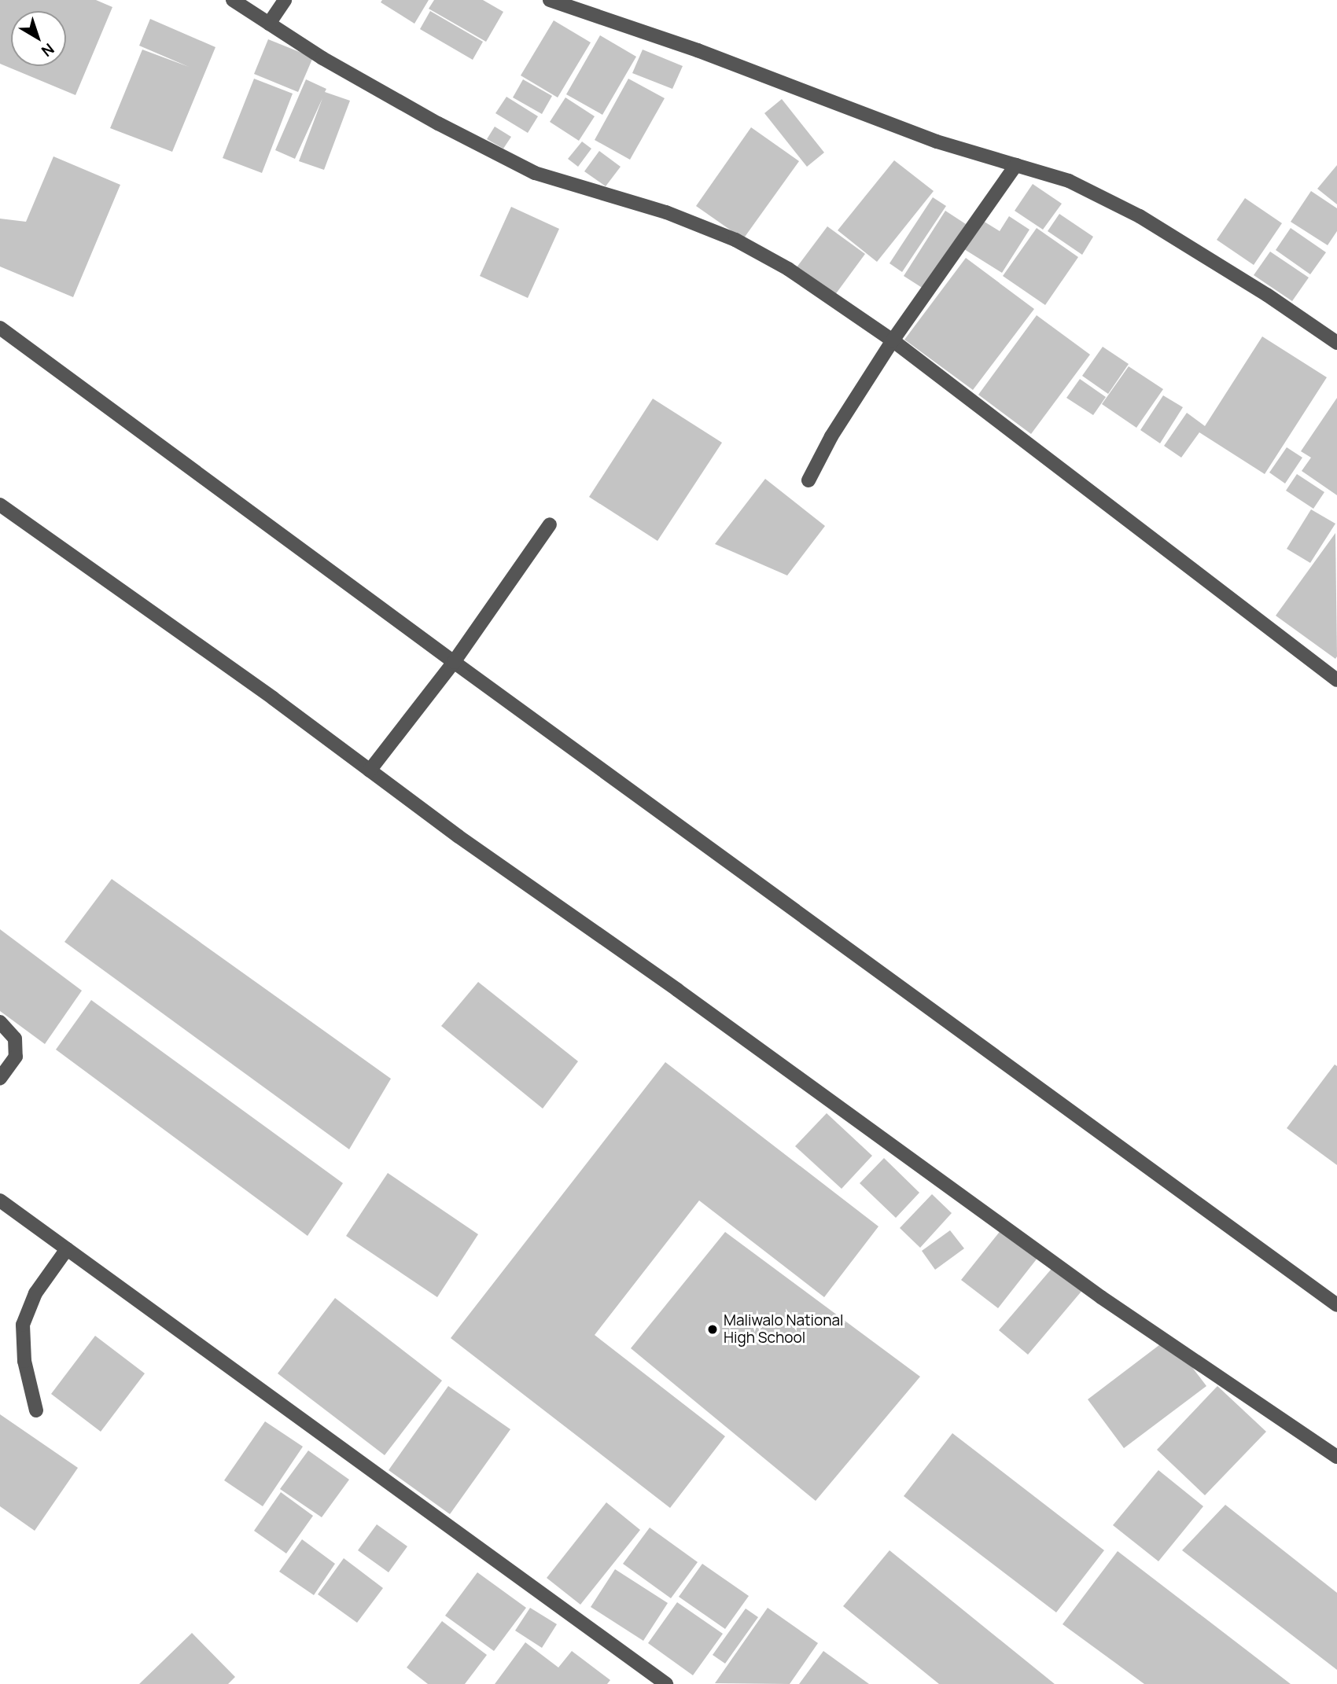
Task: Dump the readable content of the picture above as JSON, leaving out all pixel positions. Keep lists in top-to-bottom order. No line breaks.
{"places":["Maliwalo National High School"],"north":"bottom right"}
